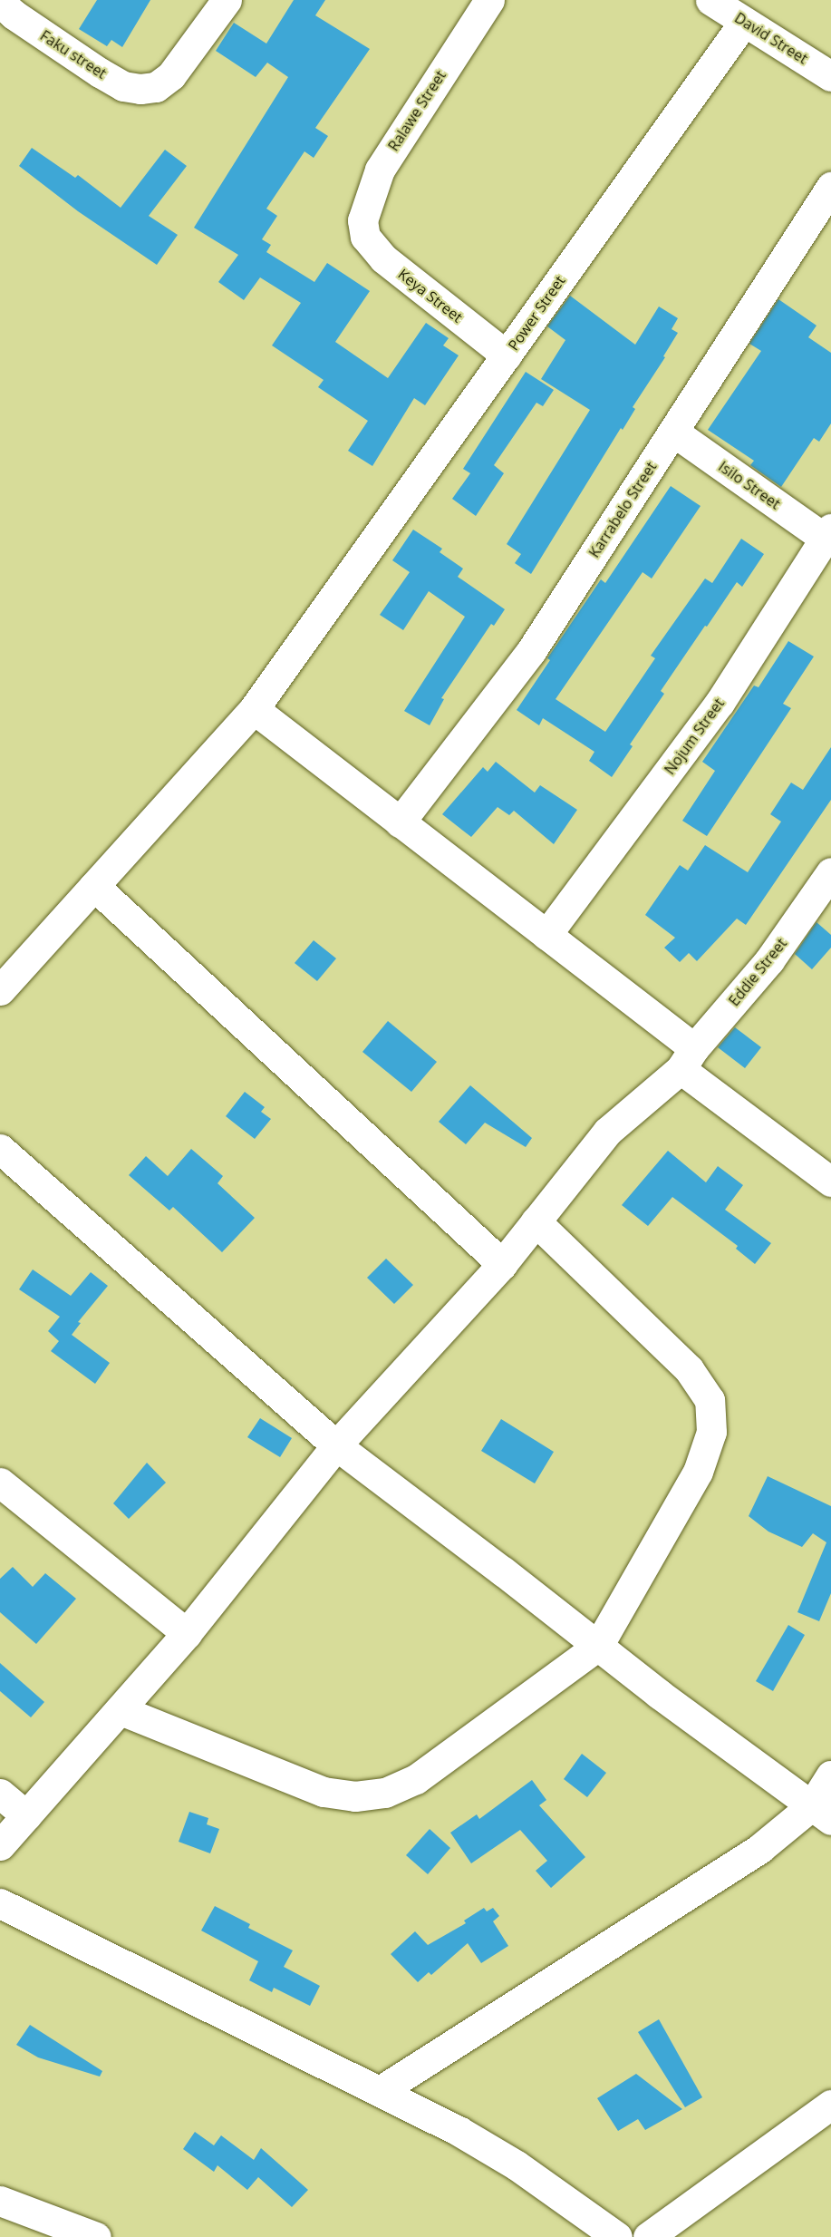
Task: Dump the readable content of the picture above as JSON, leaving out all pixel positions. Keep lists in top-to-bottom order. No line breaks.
{"streets":{"street":["David Street","Faku street","Ralawe Street","Keya Street","Power Street","Isilo Street","Karrabelo Street","Nojum Street","Eddie Street"]},"crossings":[["David Street","Power Street"],["Ralawe Street","Keya Street"],["Keya Street","Power Street"],["Isilo Street","Karrabelo Street"],["Isilo Street","Nojum Street"]]}
